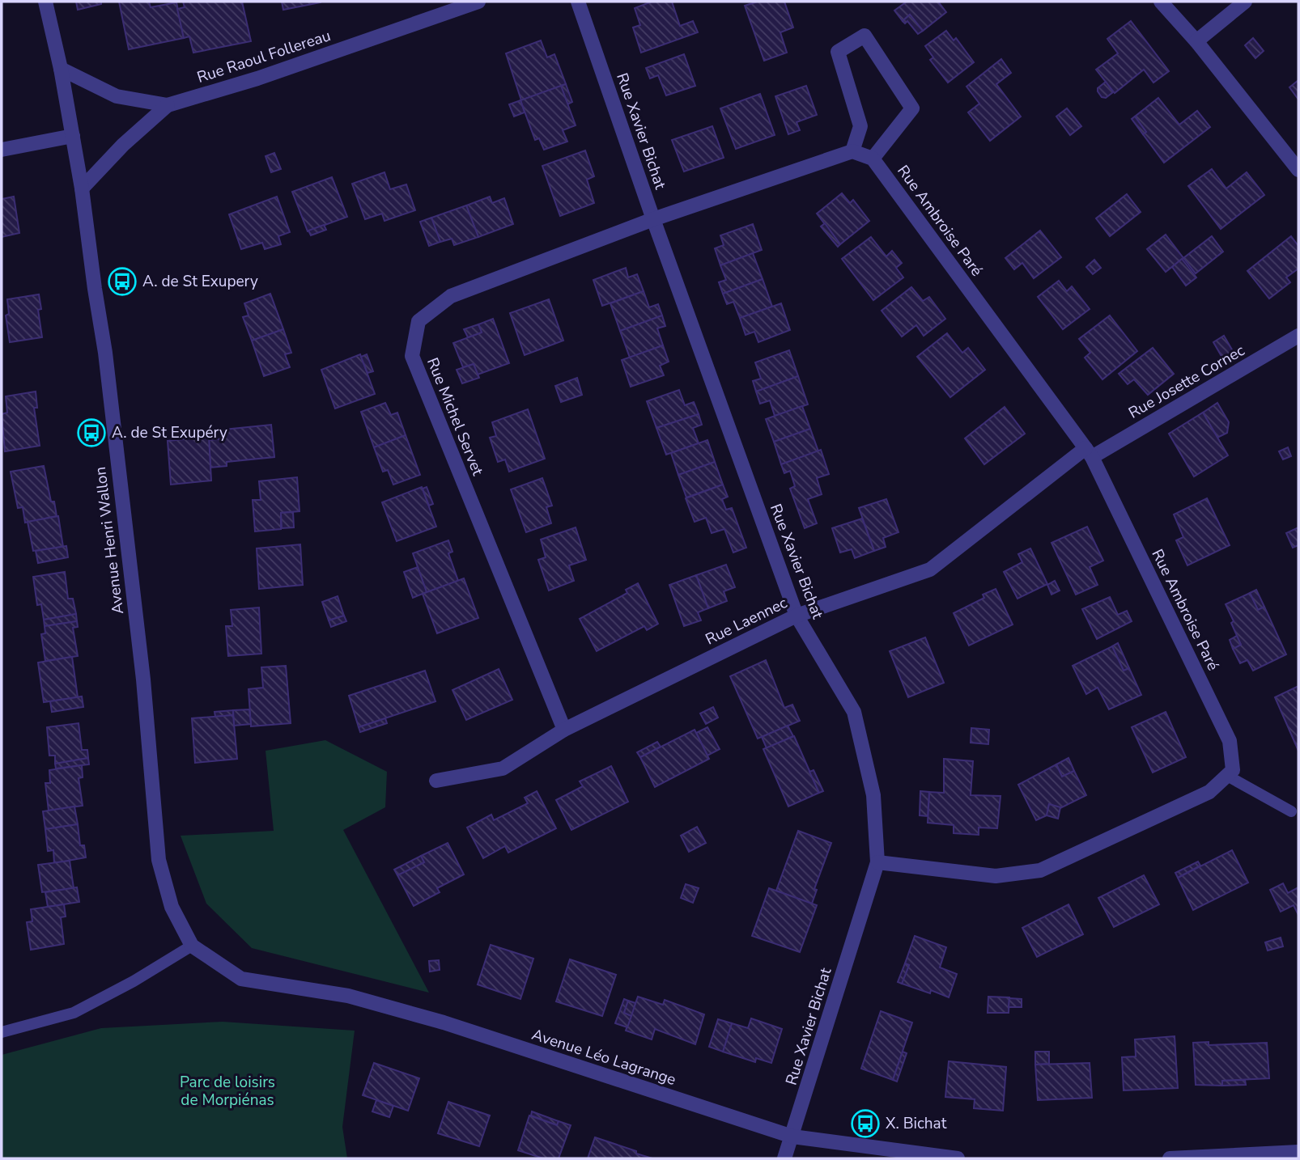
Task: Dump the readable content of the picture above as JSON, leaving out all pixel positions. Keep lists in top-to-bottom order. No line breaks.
{"streets":{"street":["Rue Raoul Follereau","Rue Xavier Bichat","Rue Ambroise Paré","Rue Josette Cornec","Rue Michel Servet","Avenue Henri Wallon","Rue Laennec","Avenue Léo Lagrange"]},"crossings":[["Rue Raoul Follereau","Avenue Henri Wallon"],["Rue Xavier Bichat","Rue Michel Servet"],["Rue Xavier Bichat","Rue Laennec"],["Rue Xavier Bichat","Avenue Léo Lagrange"],["Rue Ambroise Paré","Rue Josette Cornec"],["Rue Ambroise Paré","Rue Laennec"],["Rue Josette Cornec","Rue Laennec"],["Rue Michel Servet","Rue Laennec"],["Avenue Henri Wallon","Avenue Léo Lagrange"]],"parks":["Parc de loisirs de Morpiénas"],"places":{"bus stop":["A. de St Exupery","A. de St Exupéry","X. Bichat"]}}
